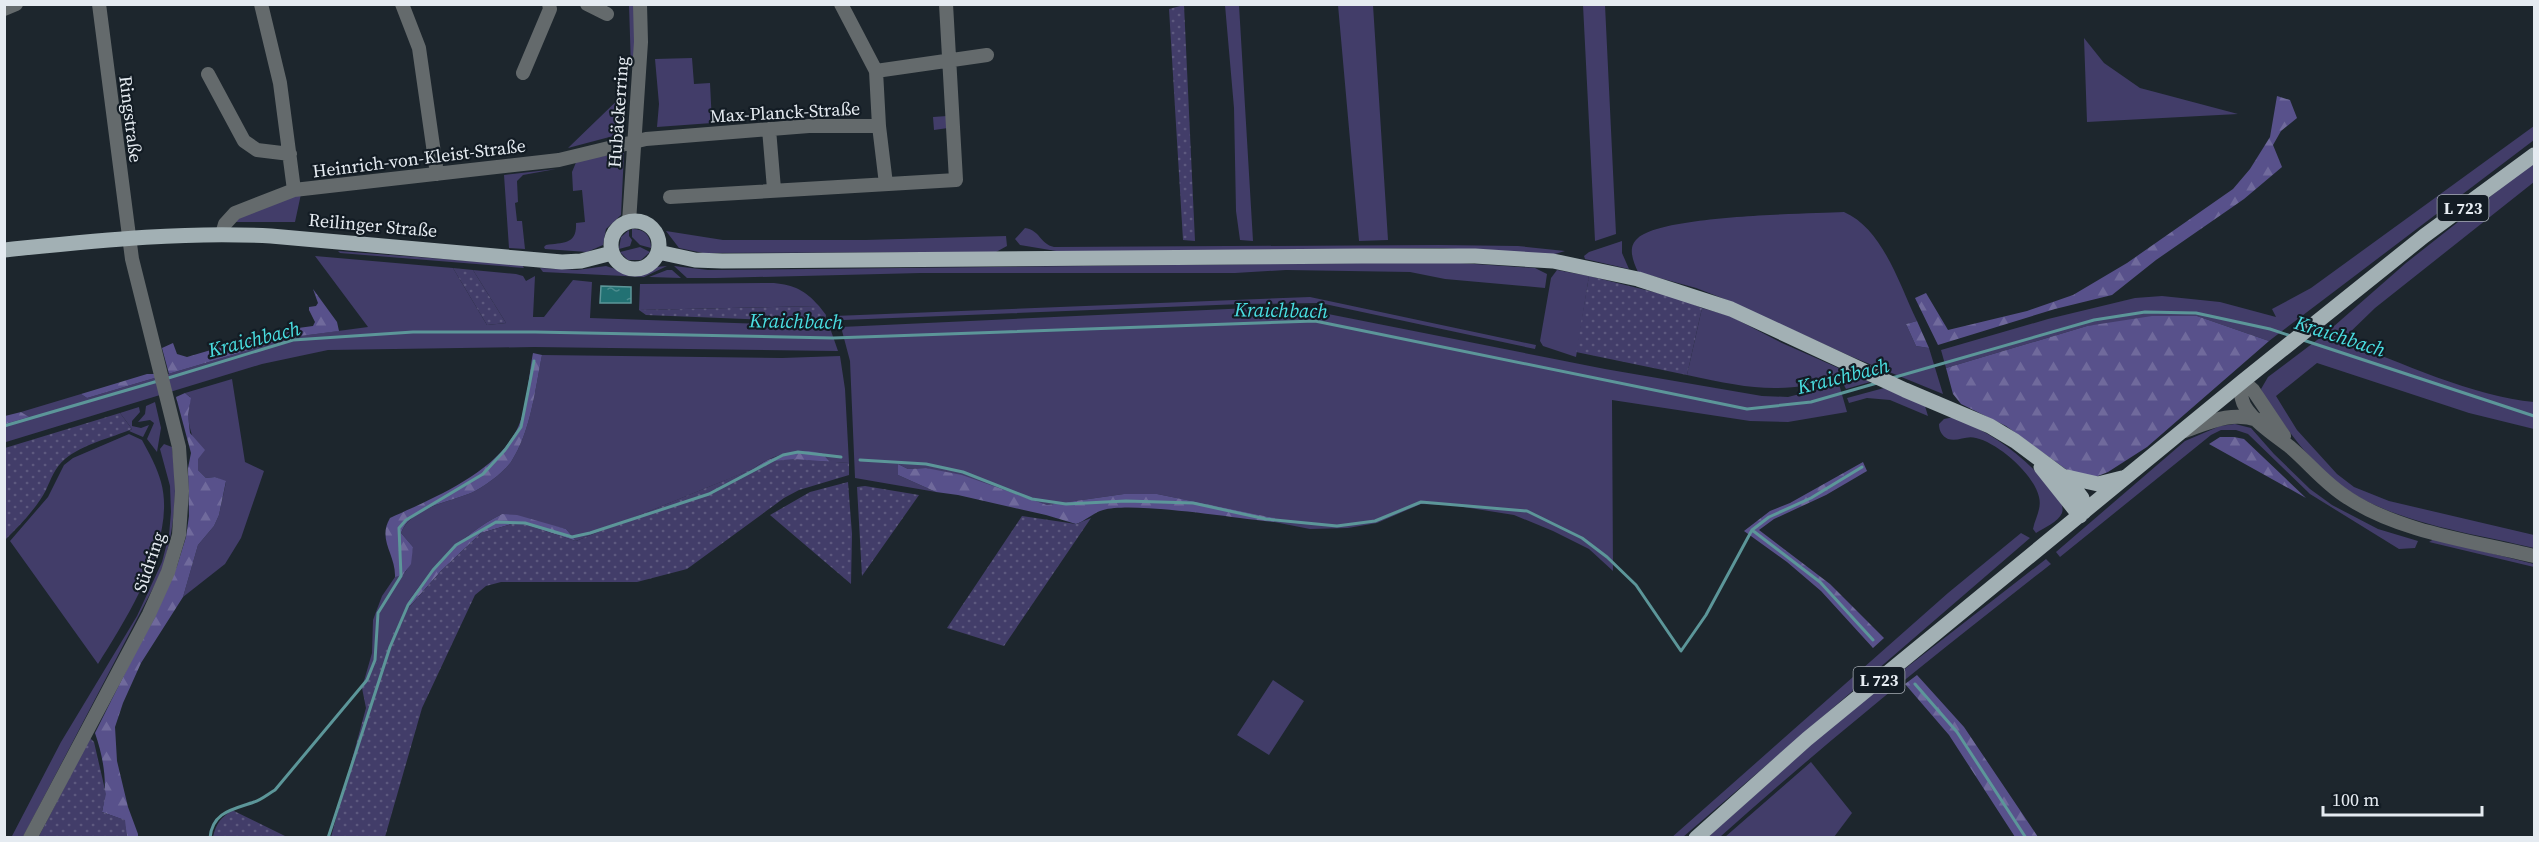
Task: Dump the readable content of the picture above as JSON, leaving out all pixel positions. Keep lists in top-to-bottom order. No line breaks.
{"streets":{"main road":["L 723","Reilinger Straße"],"street":["Hubäckerring","Max-Planck-Straße","Ringstraße","Heinrich-von-Kleist-Straße","Südring"]},"crossings":[["Hubäckerring","Max-Planck-Straße"],["Hubäckerring","Heinrich-von-Kleist-Straße"],["Hubäckerring","Reilinger Straße"],["Max-Planck-Straße","Heinrich-von-Kleist-Straße"],["Ringstraße","Reilinger Straße"],["Ringstraße","Südring"],["Heinrich-von-Kleist-Straße","Reilinger Straße"],["Reilinger Straße","Südring"]],"water":["Kraichbach"],"scale_bar":"100 m"}
